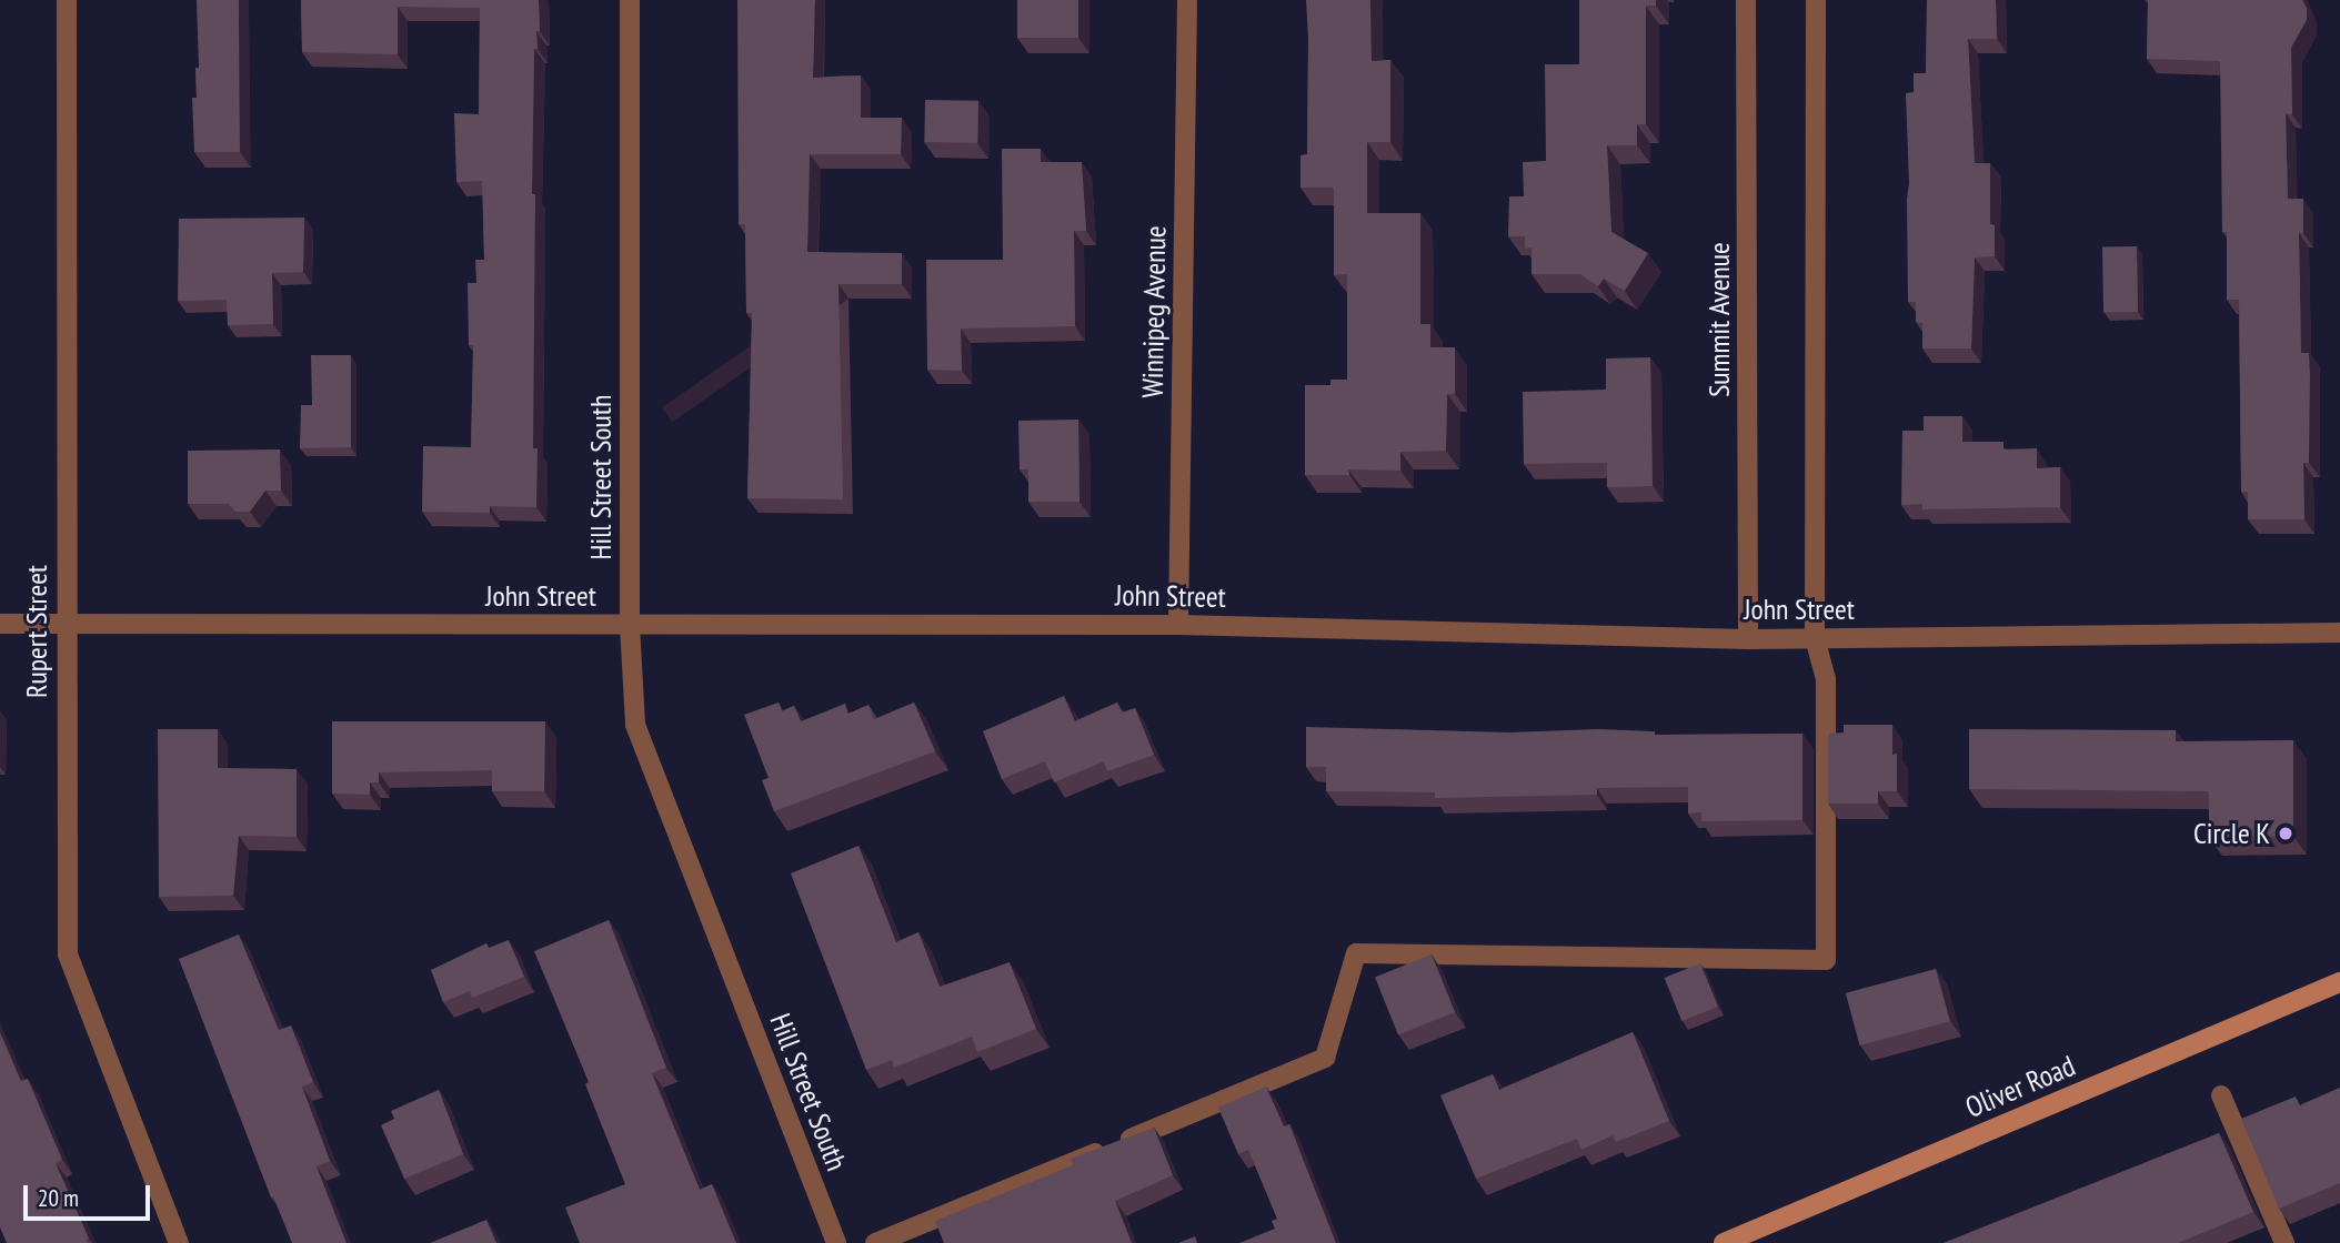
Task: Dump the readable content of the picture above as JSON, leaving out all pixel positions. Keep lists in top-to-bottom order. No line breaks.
{"streets":{"main road":["Oliver Road"],"street":["Winnipeg Avenue","Summit Avenue","Hill Street South","John Street","Rupert Street"]},"crossings":[["Winnipeg Avenue","John Street"],["Summit Avenue","John Street"],["Hill Street South","John Street"],["John Street","Rupert Street"]],"places":["Circle K"],"scale_bar":"20 m"}
